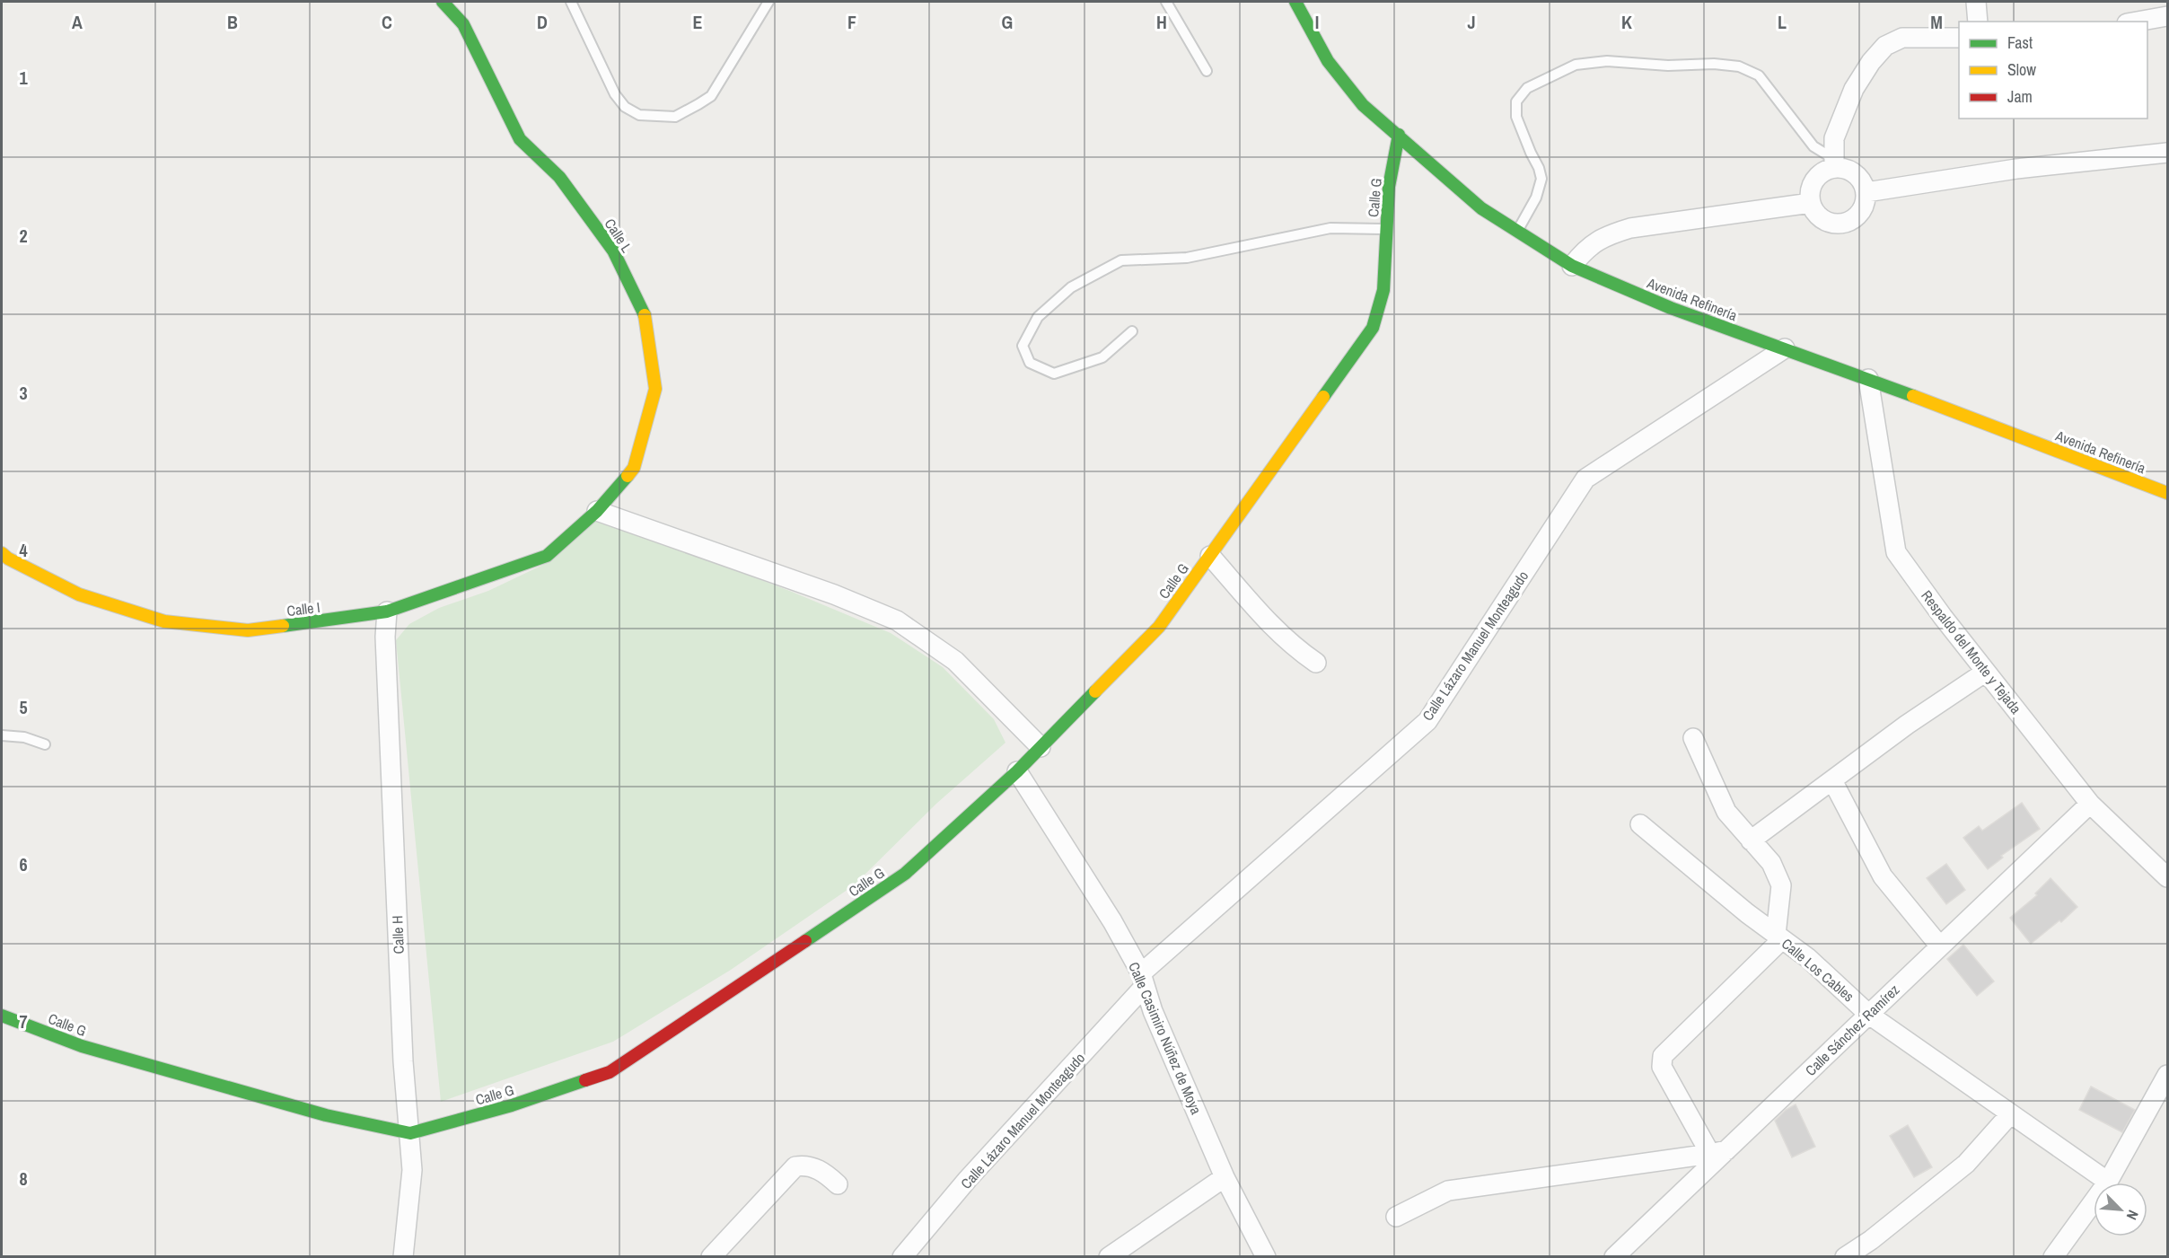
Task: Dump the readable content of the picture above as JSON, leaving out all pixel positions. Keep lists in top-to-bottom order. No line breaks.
{"streets":{"street":["Calle G","Calle L","Avenida Refinería","Calle I","Calle Lázaro Manuel Monteagudo","Respaldo del Monte y Tejada","Calle H","Calle Los Cables","Calle Sánchez Ramírez","Calle Casimiro Núñez de Moya"]},"crossings":[["Calle G","Avenida Refinería"],["Calle G","Calle H"],["Calle G","Calle Casimiro Núñez de Moya"],["Calle L","Calle I"],["Avenida Refinería","Calle Lázaro Manuel Monteagudo"],["Avenida Refinería","Respaldo del Monte y Tejada"],["Calle I","Calle H"],["Calle Lázaro Manuel Monteagudo","Calle Casimiro Núñez de Moya"],["Respaldo del Monte y Tejada","Calle Sánchez Ramírez"],["Calle Los Cables","Calle Sánchez Ramírez"]],"legend":["Fast","Slow","Jam"],"north":"bottom right","grid":{"columns":["A","B","C","D","E","F","G","H","I","J","K","L","M"],"rows":["1","2","3","4","5","6","7","8"]}}
